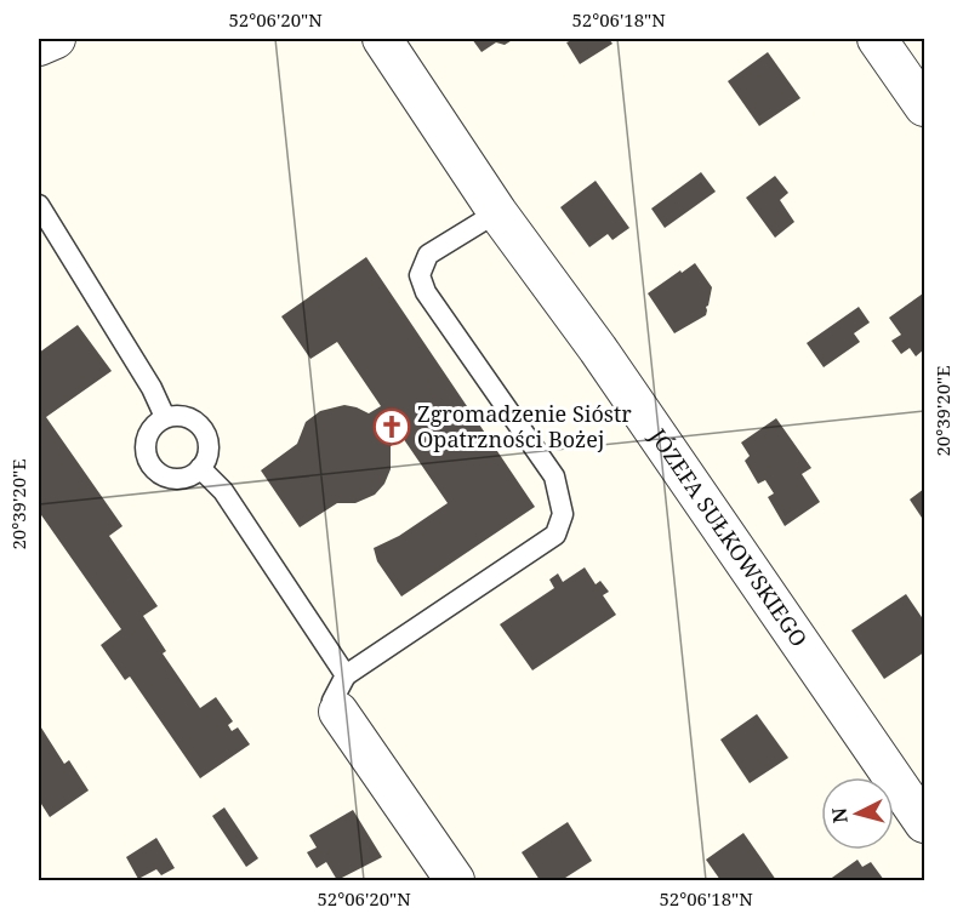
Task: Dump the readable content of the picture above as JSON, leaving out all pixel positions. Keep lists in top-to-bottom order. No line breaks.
{"streets":{"street":["JÓZEFA SUŁKOWSKIEGO"]},"places":{"church":["Zgromadzenie Sióstr Opatrzności Bożej"]},"north":"left","coordinates":["52°06'20\"N","52°06'18\"N","20°39'20\"E"]}
